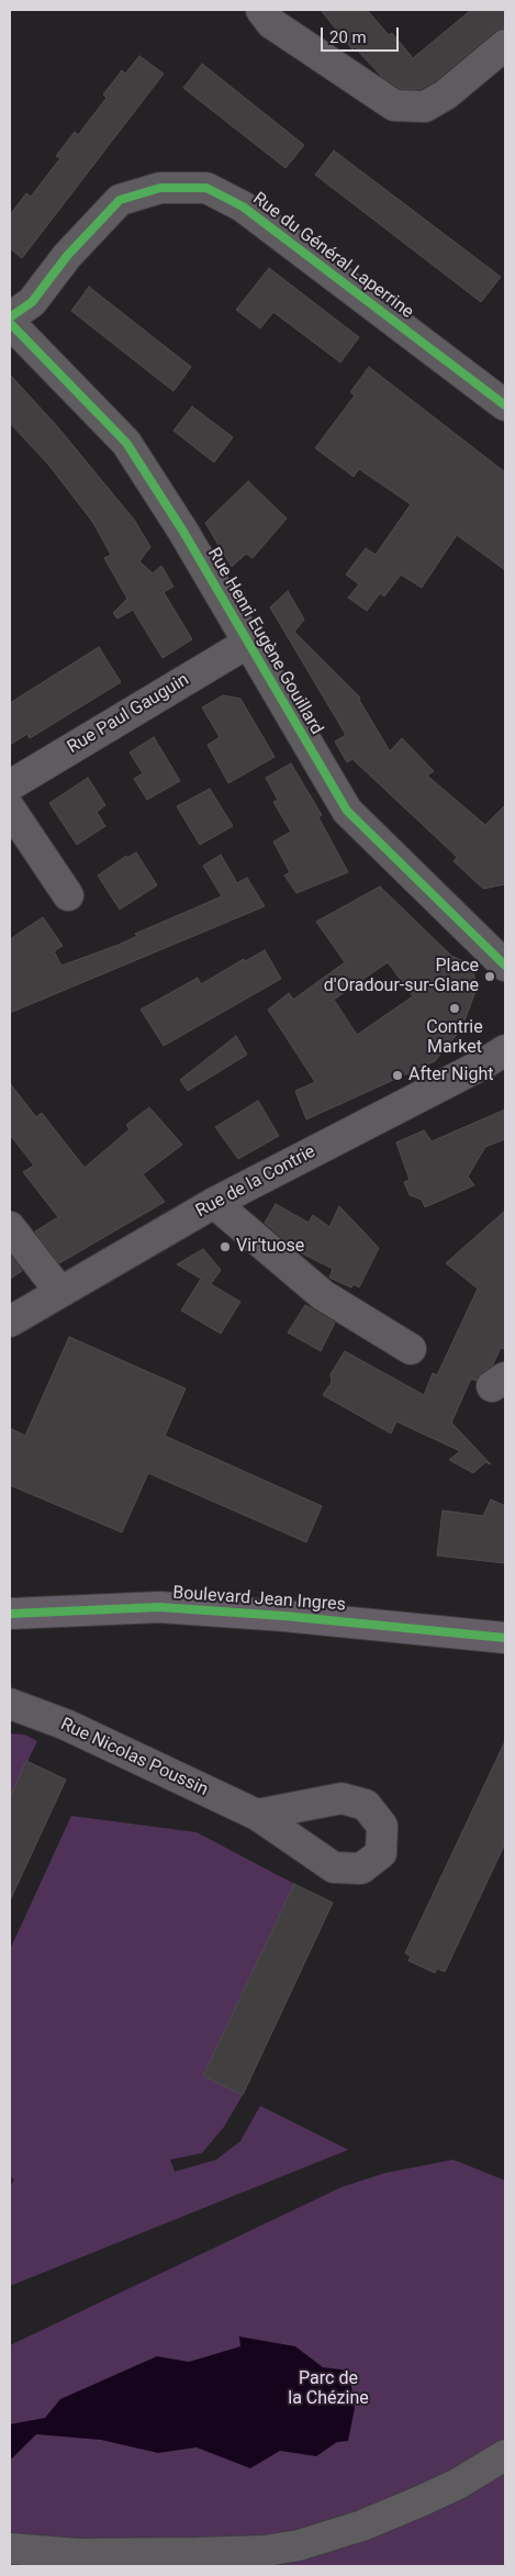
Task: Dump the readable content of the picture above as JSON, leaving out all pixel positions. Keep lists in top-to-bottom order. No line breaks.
{"streets":{"main road":["Boulevard Jean Ingres"],"street":["Rue du Général Laperrine","Rue Henri Eugène Gouillard","Rue Paul Gauguin","Rue de la Contrie","Rue Nicolas Poussin"]},"crossings":[["Rue Henri Eugène Gouillard","Rue Paul Gauguin"]],"parks":["Parc de la Chézine"],"places":["Place d'Oradour-sur-Glane","Contrie Market","After Night","Vir'tuose"],"scale_bar":"20 m"}
